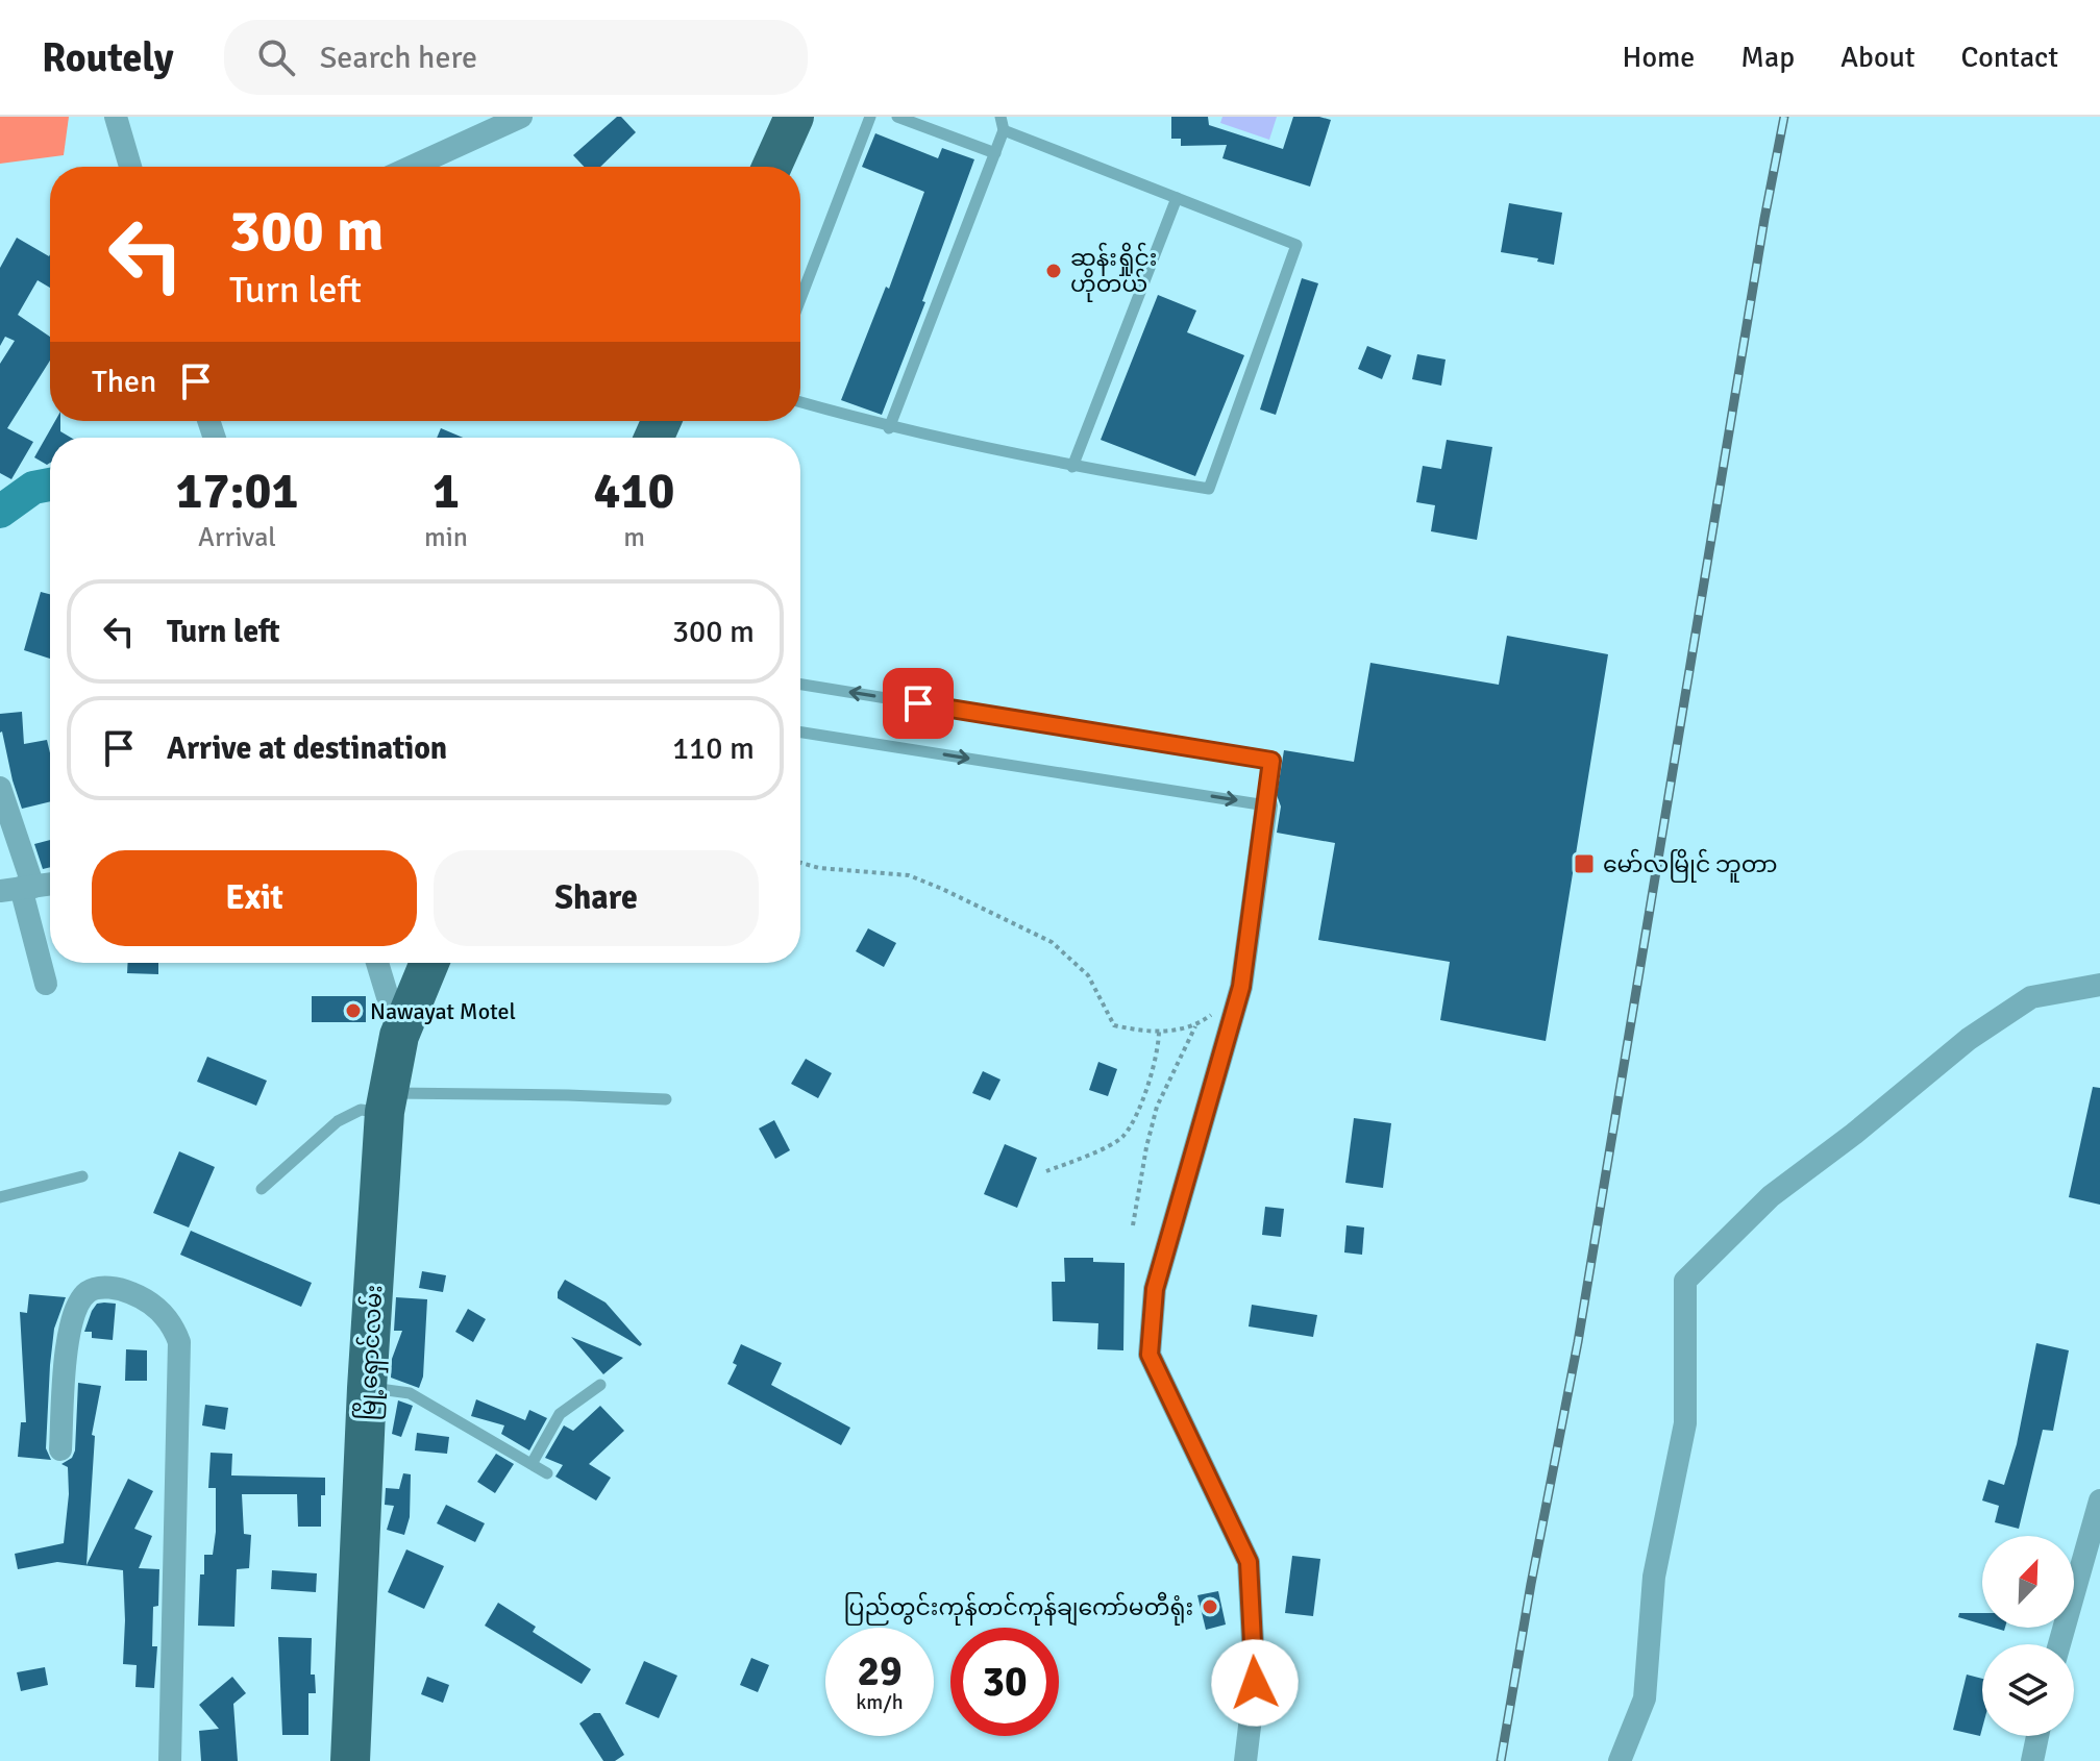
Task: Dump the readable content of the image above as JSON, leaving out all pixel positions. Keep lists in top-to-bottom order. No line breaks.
{"streets":{"highway":["မြို့ရှောင်လမ်း"]},"places":{"other":["ဆန်းရှိုင်း ဟိုတယ်","Nawayat Motel","ပြည်တွင်းကုန်တင်ကုန်ချကော်မတီရုံး"],"transit":["မော်လမြိုင် ဘူတာ"]},"north":"top right","page":{"header":"Routely","search":"Search here","nav":["Home","Map","About","Contact"],"turn":["300 m","Turn left"],"then":"Then","eta":["17:01","Arrival","1","min","410","m"],"list":[{"name":"Turn left","value":"300 m"},{"name":"Arrive at destination","value":"110 m"}],"buttons":["Exit","Share"],"speed":"29 km/h","limit":"30"}}
